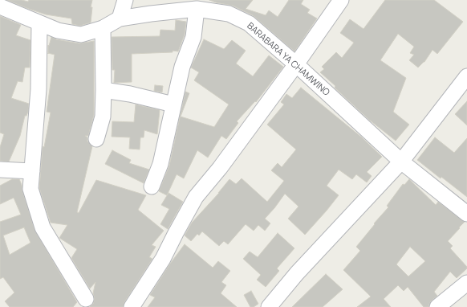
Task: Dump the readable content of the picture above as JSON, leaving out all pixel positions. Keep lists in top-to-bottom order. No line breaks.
{"streets":{"street":["BARABARA YA CHAMWINO"]}}
